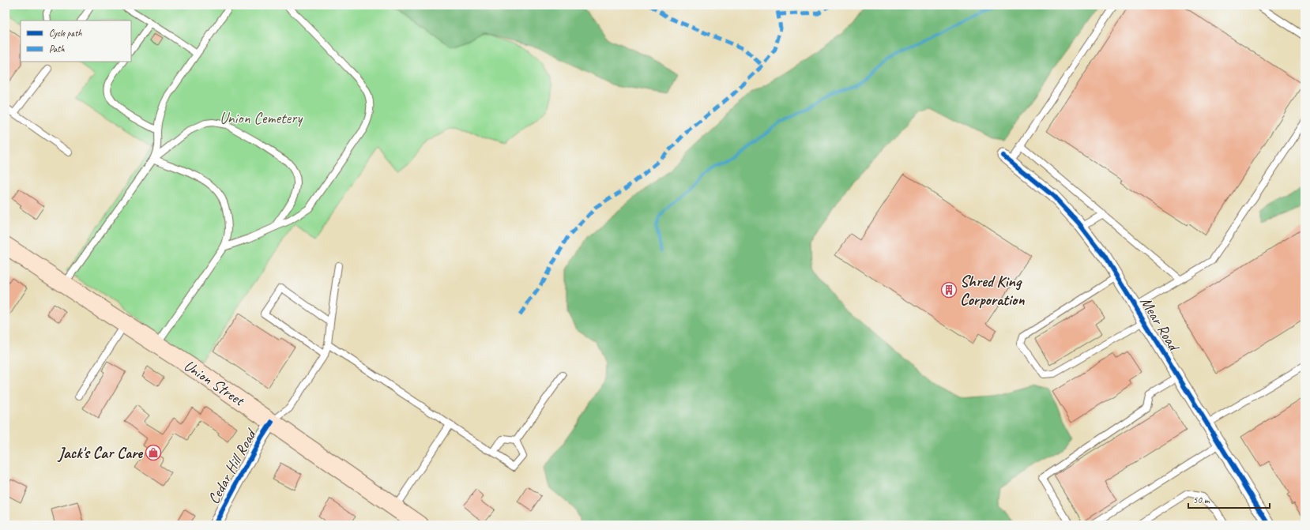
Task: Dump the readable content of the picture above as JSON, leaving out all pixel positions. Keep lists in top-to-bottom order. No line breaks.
{"streets":{"main road":["Union Street"],"street":["Mear Road","Cedar Hill Road"]},"crossings":[["Union Street","Cedar Hill Road"]],"parks":["Union Cemetery"],"places":{"building":["Shred King Corporation"],"shop":["Jack's Car Care"]},"legend":["Cycle path","Path"],"scale_bar":"50 m"}
